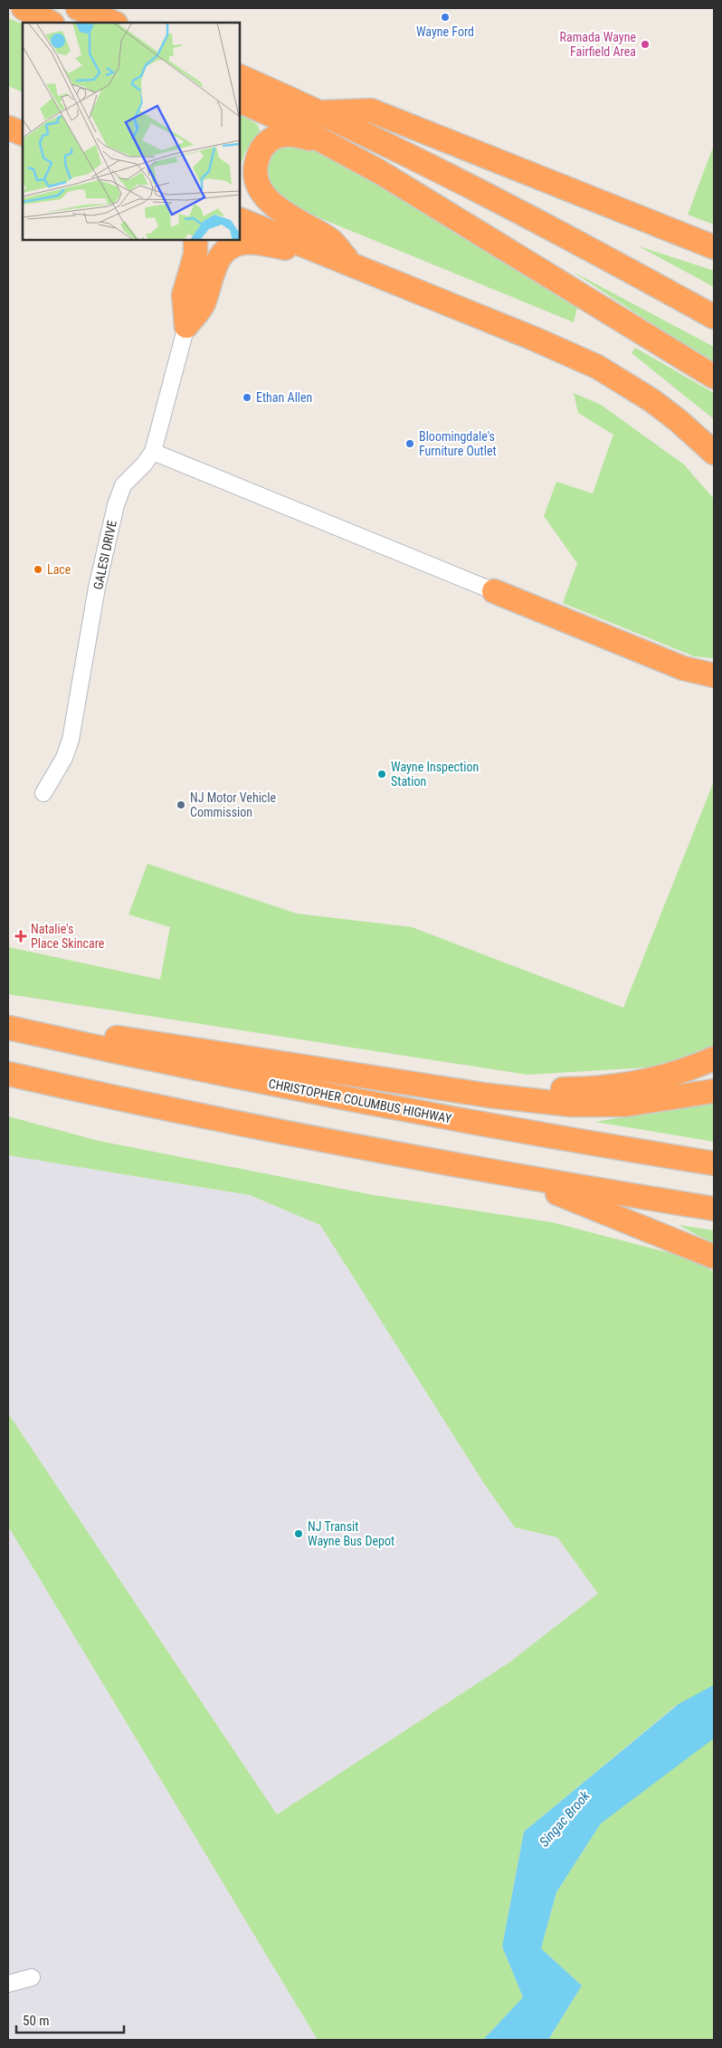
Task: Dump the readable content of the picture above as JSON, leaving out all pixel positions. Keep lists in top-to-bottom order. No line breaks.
{"streets":{"highway":["CHRISTOPHER COLUMBUS HIGHWAY"],"street":["GALESI DRIVE"]},"water":["Singac Brook"],"places":{"other":["Wayne Ford","Ramada Wayne Fairfield Area","Ethan Allen","Bloomingdale's Furniture Outlet","Lace","Wayne Inspection Station","NJ Motor Vehicle Commission","NJ Transit Wayne Bus Depot"],"health":["Natalie's Place Skincare"]},"scale_bar":"50 m"}
